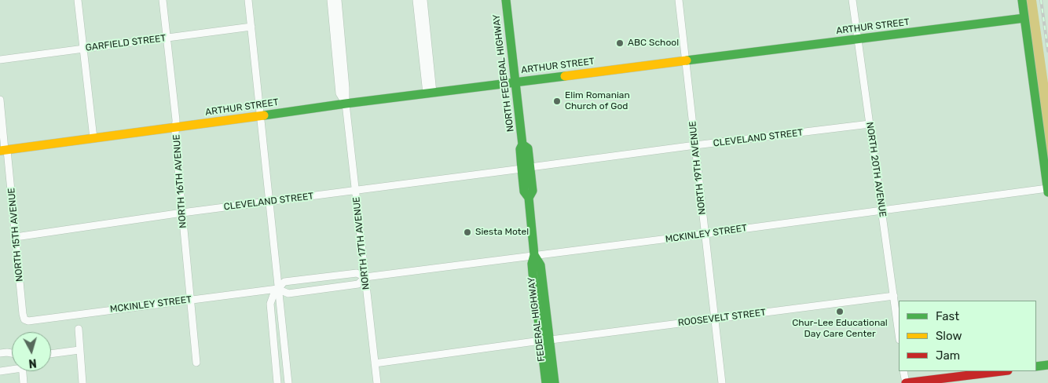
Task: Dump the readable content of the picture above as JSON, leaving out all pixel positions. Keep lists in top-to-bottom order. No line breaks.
{"streets":{"street":["ARTHUR STREET","GARFIELD STREET","NORTH FEDERAL HIGHWAY","CLEVELAND STREET","NORTH 19TH AVENUE","NORTH 20TH AVENUE","NORTH 16TH AVENUE","MCKINLEY STREET","NORTH 15TH AVENUE","NORTH 17TH AVENUE","ROOSEVELT STREET","FEDERAL HIGHWAY"]},"crossings":[["ARTHUR STREET","NORTH FEDERAL HIGHWAY"],["ARTHUR STREET","NORTH 19TH AVENUE"],["ARTHUR STREET","NORTH 20TH AVENUE"],["ARTHUR STREET","NORTH 16TH AVENUE"],["ARTHUR STREET","NORTH 15TH AVENUE"],["ARTHUR STREET","NORTH 17TH AVENUE"],["GARFIELD STREET","NORTH 16TH AVENUE"],["NORTH FEDERAL HIGHWAY","FEDERAL HIGHWAY"],["CLEVELAND STREET","NORTH 19TH AVENUE"],["CLEVELAND STREET","NORTH 20TH AVENUE"],["CLEVELAND STREET","NORTH 16TH AVENUE"],["CLEVELAND STREET","NORTH 15TH AVENUE"],["CLEVELAND STREET","NORTH 17TH AVENUE"],["CLEVELAND STREET","FEDERAL HIGHWAY"],["NORTH 19TH AVENUE","MCKINLEY STREET"],["NORTH 19TH AVENUE","ROOSEVELT STREET"],["NORTH 20TH AVENUE","MCKINLEY STREET"],["NORTH 20TH AVENUE","ROOSEVELT STREET"],["NORTH 16TH AVENUE","MCKINLEY STREET"],["MCKINLEY STREET","NORTH 15TH AVENUE"],["MCKINLEY STREET","NORTH 17TH AVENUE"],["MCKINLEY STREET","FEDERAL HIGHWAY"],["ROOSEVELT STREET","FEDERAL HIGHWAY"]],"places":["ABC School","Elim Romanian Church of God","Siesta Motel","Chur-Lee Educational Day Care Center"],"legend":["Fast","Slow","Jam"],"north":"bottom"}
